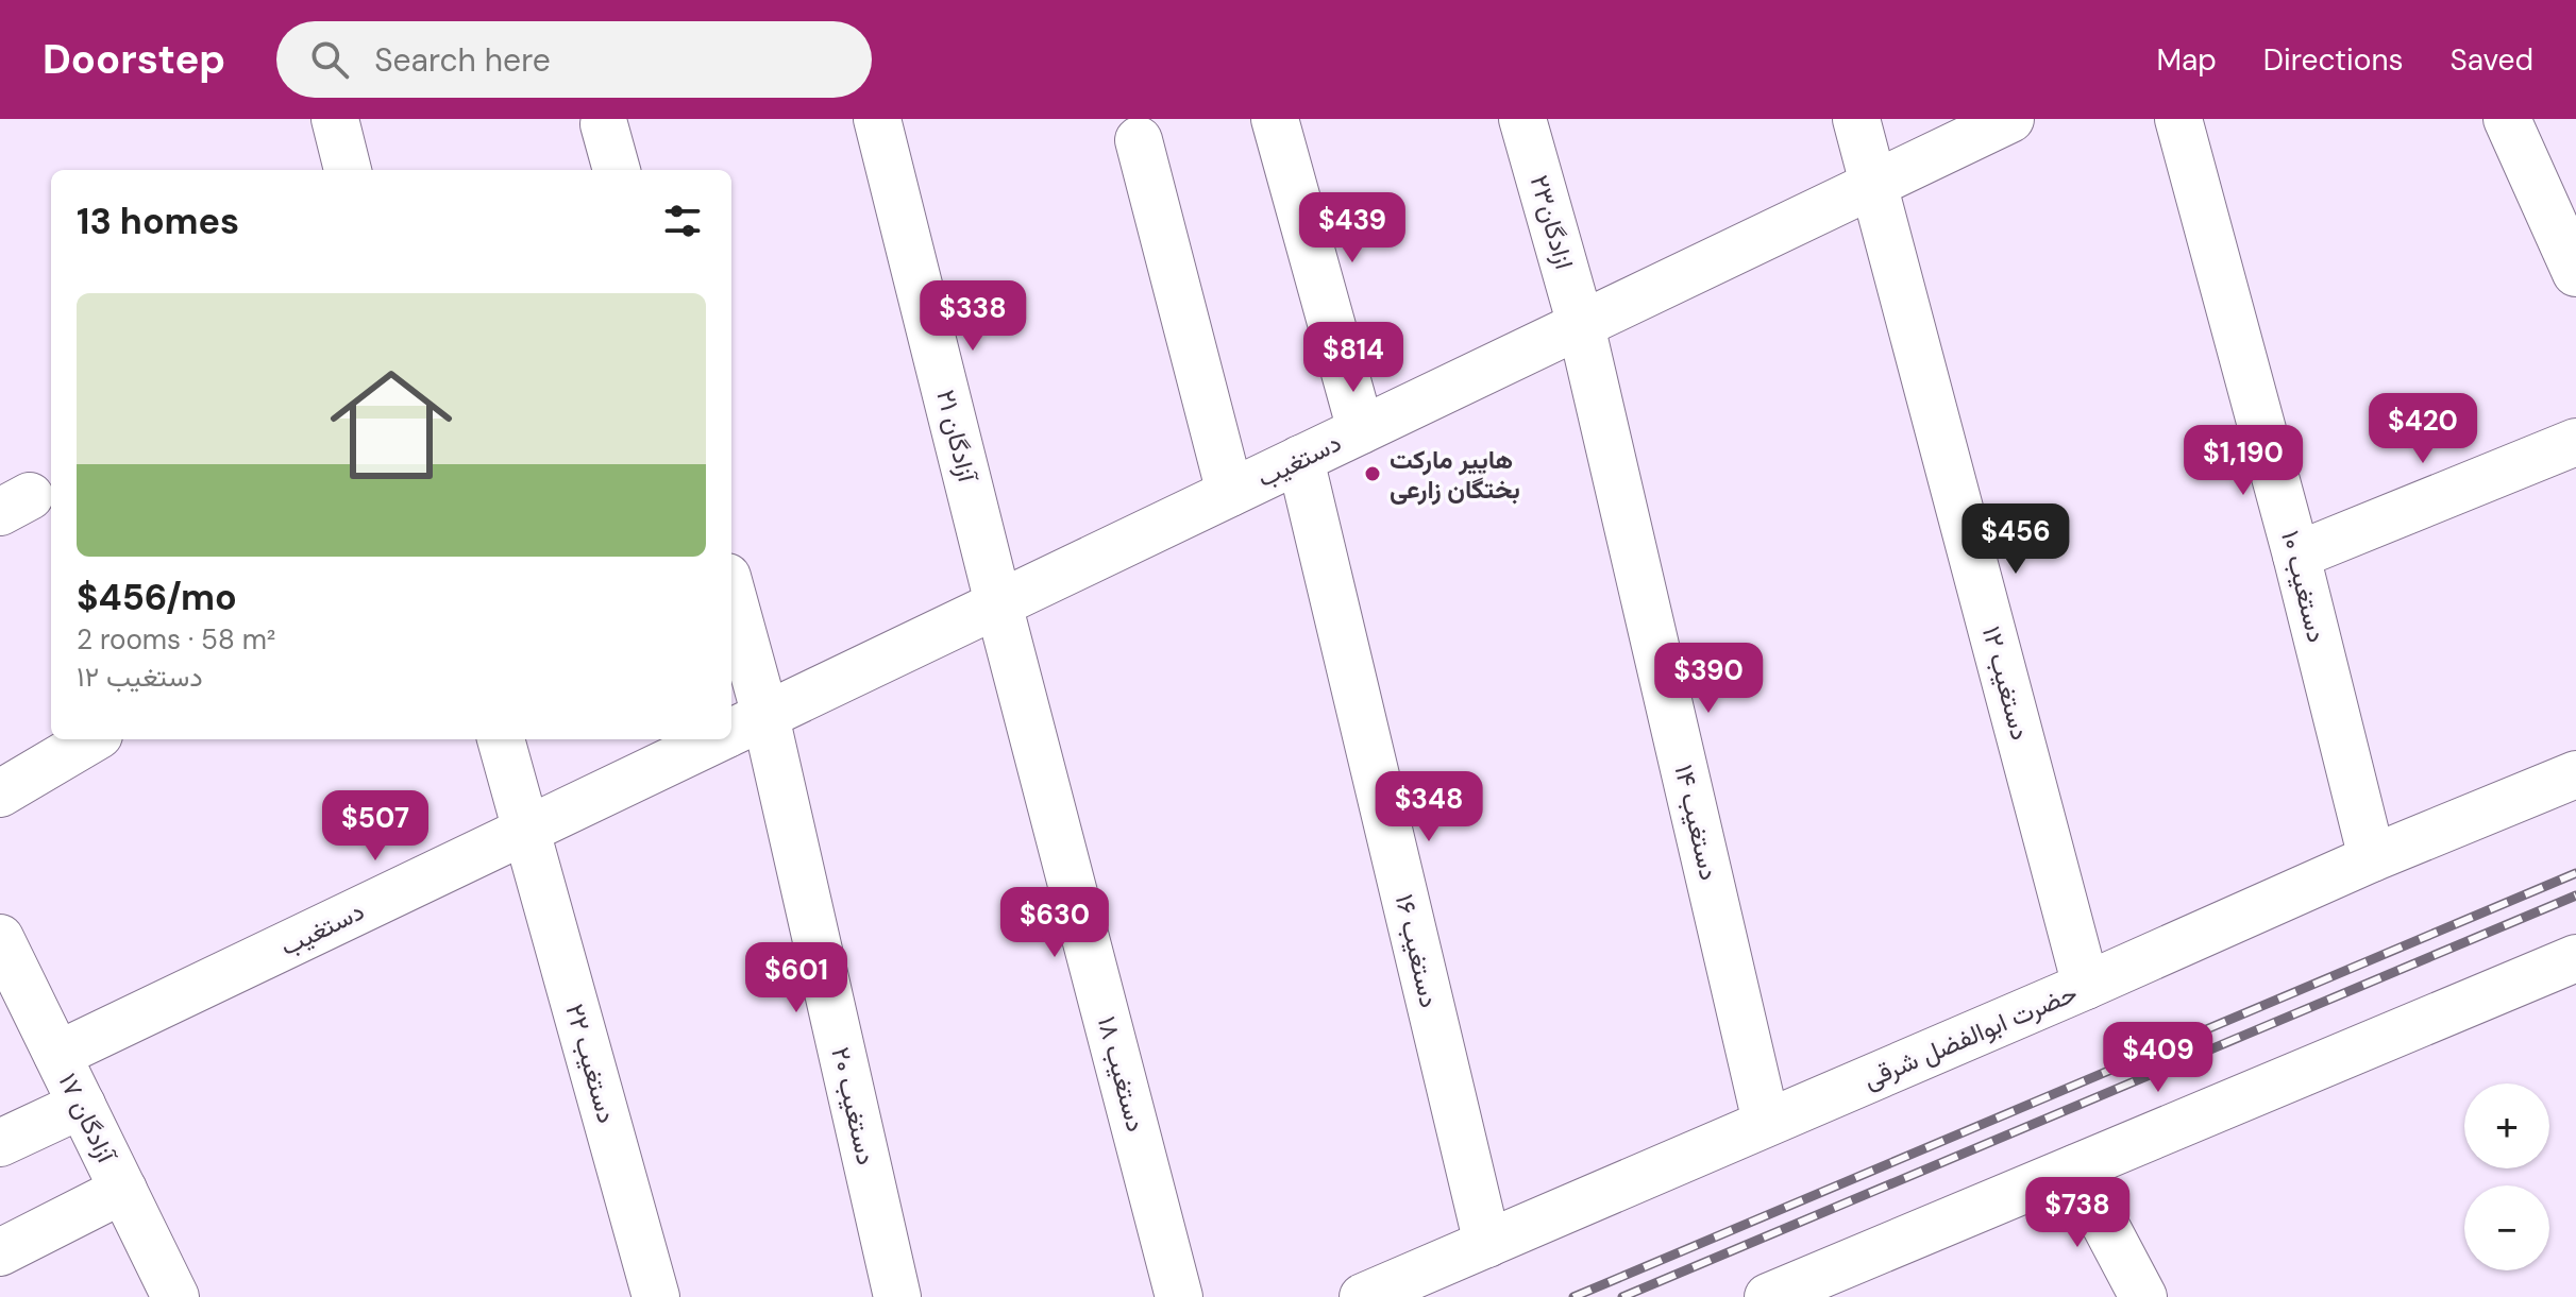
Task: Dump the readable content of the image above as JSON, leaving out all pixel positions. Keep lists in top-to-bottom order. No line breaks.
{"streets":{"street":["۲۳ازادگان","۲۱ آزادگان","دستغیب","دستغیب ۱۰","دستغیب ۱۲","دستغیب ۱۴","دستغیب ۱۶","حضرت ابوالفضل شرقی","دستغیب ۲۲","دستغیب ۱۸","دستغیب ۲۰","۱۷ آزادگان"]},"crossings":[["۲۳ازادگان","دستغیب"],["۲۳ازادگان","دستغیب ۱۴"],["۲۱ آزادگان","دستغیب"],["۲۱ آزادگان","دستغیب ۱۸"],["دستغیب","دستغیب ۱۲"],["دستغیب","دستغیب ۱۴"],["دستغیب","دستغیب ۱۶"],["دستغیب","دستغیب ۲۲"],["دستغیب","دستغیب ۱۸"],["دستغیب","دستغیب ۲۰"],["دستغیب","۱۷ آزادگان"],["دستغیب ۱۰","حضرت ابوالفضل شرقی"],["دستغیب ۱۲","حضرت ابوالفضل شرقی"],["دستغیب ۱۴","حضرت ابوالفضل شرقی"],["دستغیب ۱۶","حضرت ابوالفضل شرقی"]],"places":["هاپیر مارکت بختگان زارعی"],"page":{"header":"Doorstep","search":"Search here","nav":["Map","Directions","Saved"],"heading":"13 homes","price":["$439","$338","$814","$420","$1,190","$456","$390","$348","$507","$630","$601","$409","$738"],"list":[{"name":"$456/mo","note":"2 rooms · 58 m² · دستغیب ۱۲"}],"map_buttons":["+","−"]}}
